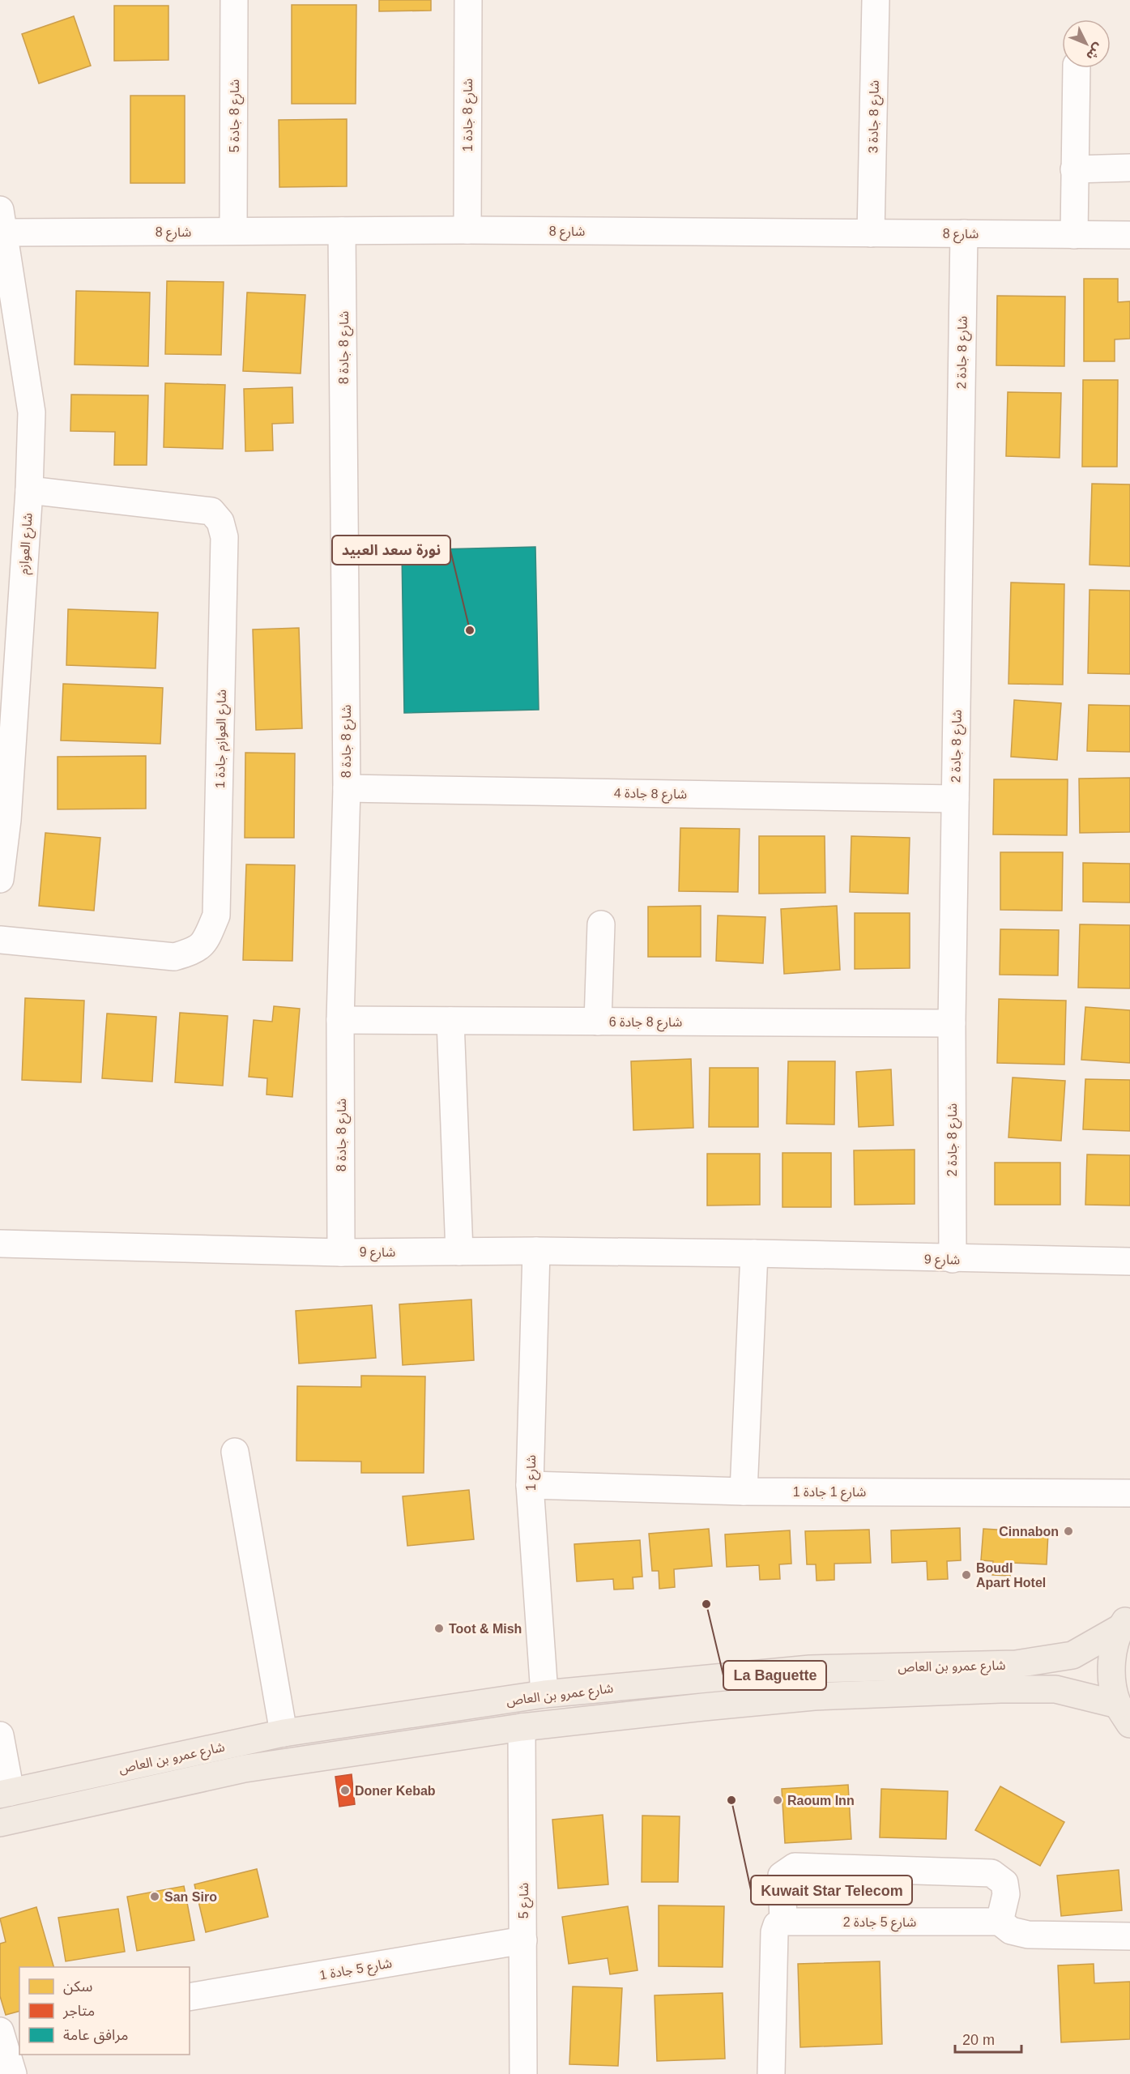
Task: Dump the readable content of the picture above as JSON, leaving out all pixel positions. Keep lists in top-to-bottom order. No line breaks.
{"streets":{"main road":["شارع عمرو بن العاص"],"street":["شارع 8 جادة 1","شارع 8 جادة 5","شارع 8 جادة 3","شارع 8","شارع 8 جادة 8","شارع 8 جادة 2","شارع العوازم","شارع العوازم جادة 1","شارع 8 جادة 4","شارع 8 جادة 6","شارع 9","شارع 1","شارع 1 جادة 1","شارع 5","شارع 5 جادة 2","شارع 5 جادة 1"]},"crossings":[["شارع 8 جادة 1","شارع 8"],["شارع 8 جادة 5","شارع 8"],["شارع 8 جادة 3","شارع 8"],["شارع 8","شارع 8 جادة 8"],["شارع 8","شارع 8 جادة 2"],["شارع 8","شارع العوازم"],["شارع 8 جادة 8","شارع 8 جادة 4"],["شارع 8 جادة 8","شارع 8 جادة 6"],["شارع 8 جادة 8","شارع 9"],["شارع 8 جادة 2","شارع 8 جادة 4"],["شارع 8 جادة 2","شارع 8 جادة 6"],["شارع 8 جادة 2","شارع 9"],["شارع العوازم","شارع العوازم جادة 1"],["شارع 9","شارع 1"],["شارع 1","شارع 1 جادة 1"],["شارع 1","شارع عمرو بن العاص"],["شارع عمرو بن العاص","شارع 5"],["شارع 5","شارع 5 جادة 1"]],"places":["نورة سعد العبيد","Cinnabon","Boudl Apart Hotel","La Baguette","Toot & Mish","Doner Kebab","Kuwait Star Telecom","Raoum Inn","San Siro"],"legend":["سكن","متاجر","مرافق عامة"],"scale_bar":"20 m","north":"bottom right"}
